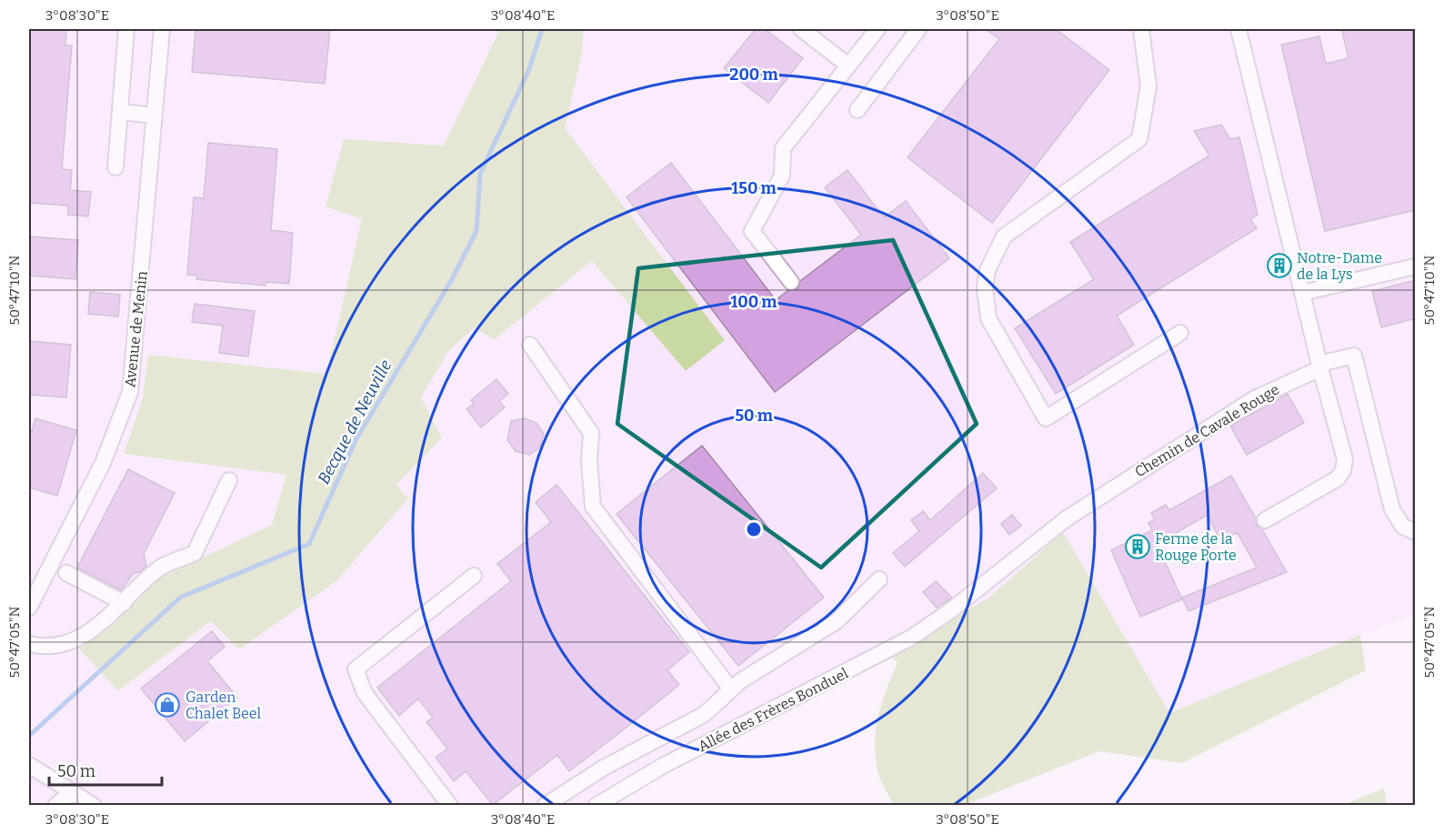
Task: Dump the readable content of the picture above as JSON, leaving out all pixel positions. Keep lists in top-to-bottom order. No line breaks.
{"streets":{"street":["Avenue de Menin","Chemin de Cavale Rouge","Allée des Frères Bonduel"]},"crossings":[["Chemin de Cavale Rouge","Allée des Frères Bonduel"]],"water":["Becque de Neuville"],"places":{"building":["Notre-Dame de la Lys","Ferme de la Rouge Porte"],"shop":["Garden Chalet Beel"]},"scale_bar":"50 m","coordinates":["3°08'30\"E","3°08'40\"E","3°08'50\"E","50°47'10\"N","50°47'05\"N"],"rings":["200 m","150 m","100 m","50 m"]}
